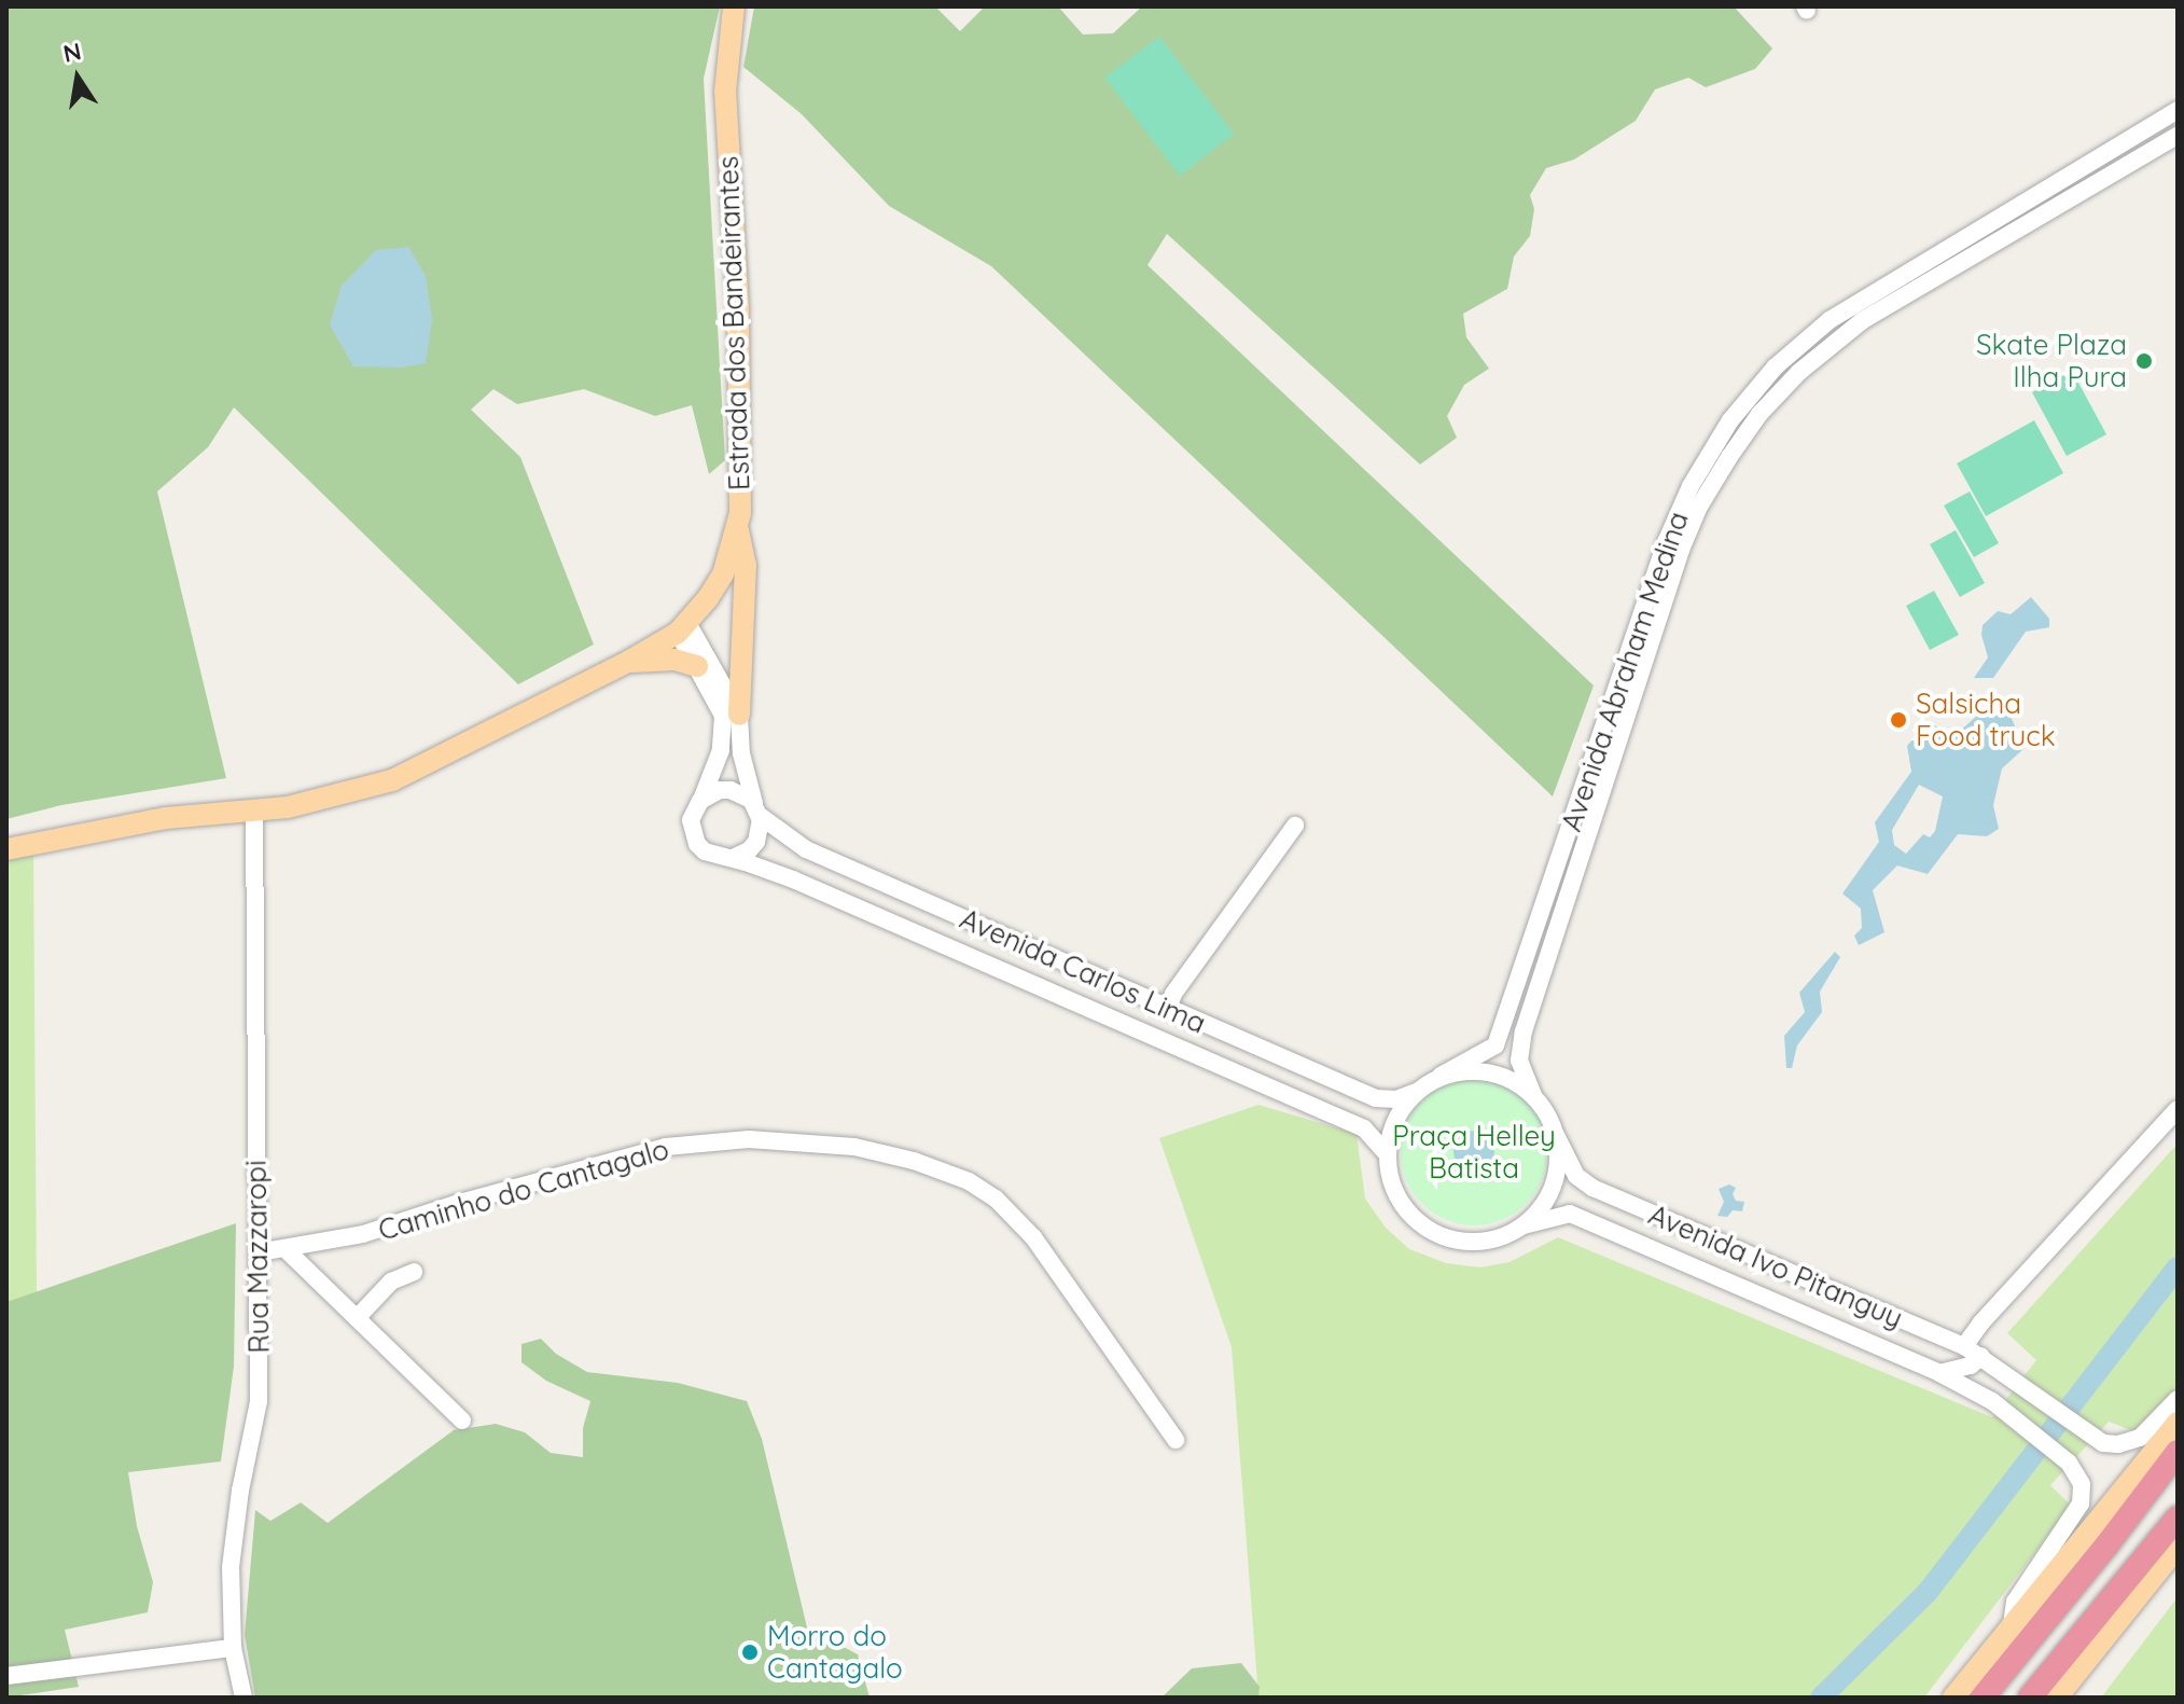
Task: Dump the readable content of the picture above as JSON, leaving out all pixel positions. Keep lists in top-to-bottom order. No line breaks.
{"streets":{"main road":["Estrada dos Bandeirantes"],"street":["Avenida Abraham Medina","Avenida Carlos Lima","Caminho do Cantagalo","Rua Mazzaropi","Avenida Ivo Pitanguy"]},"crossings":[["Estrada dos Bandeirantes","Avenida Carlos Lima"],["Estrada dos Bandeirantes","Rua Mazzaropi"],["Avenida Abraham Medina","Avenida Carlos Lima"],["Avenida Abraham Medina","Avenida Ivo Pitanguy"],["Avenida Carlos Lima","Avenida Ivo Pitanguy"],["Caminho do Cantagalo","Rua Mazzaropi"]],"parks":["Praça Helley Batista"],"places":["Skate Plaza Ilha Pura","Salsicha Food truck","Morro do Cantagalo"],"north":"top"}
